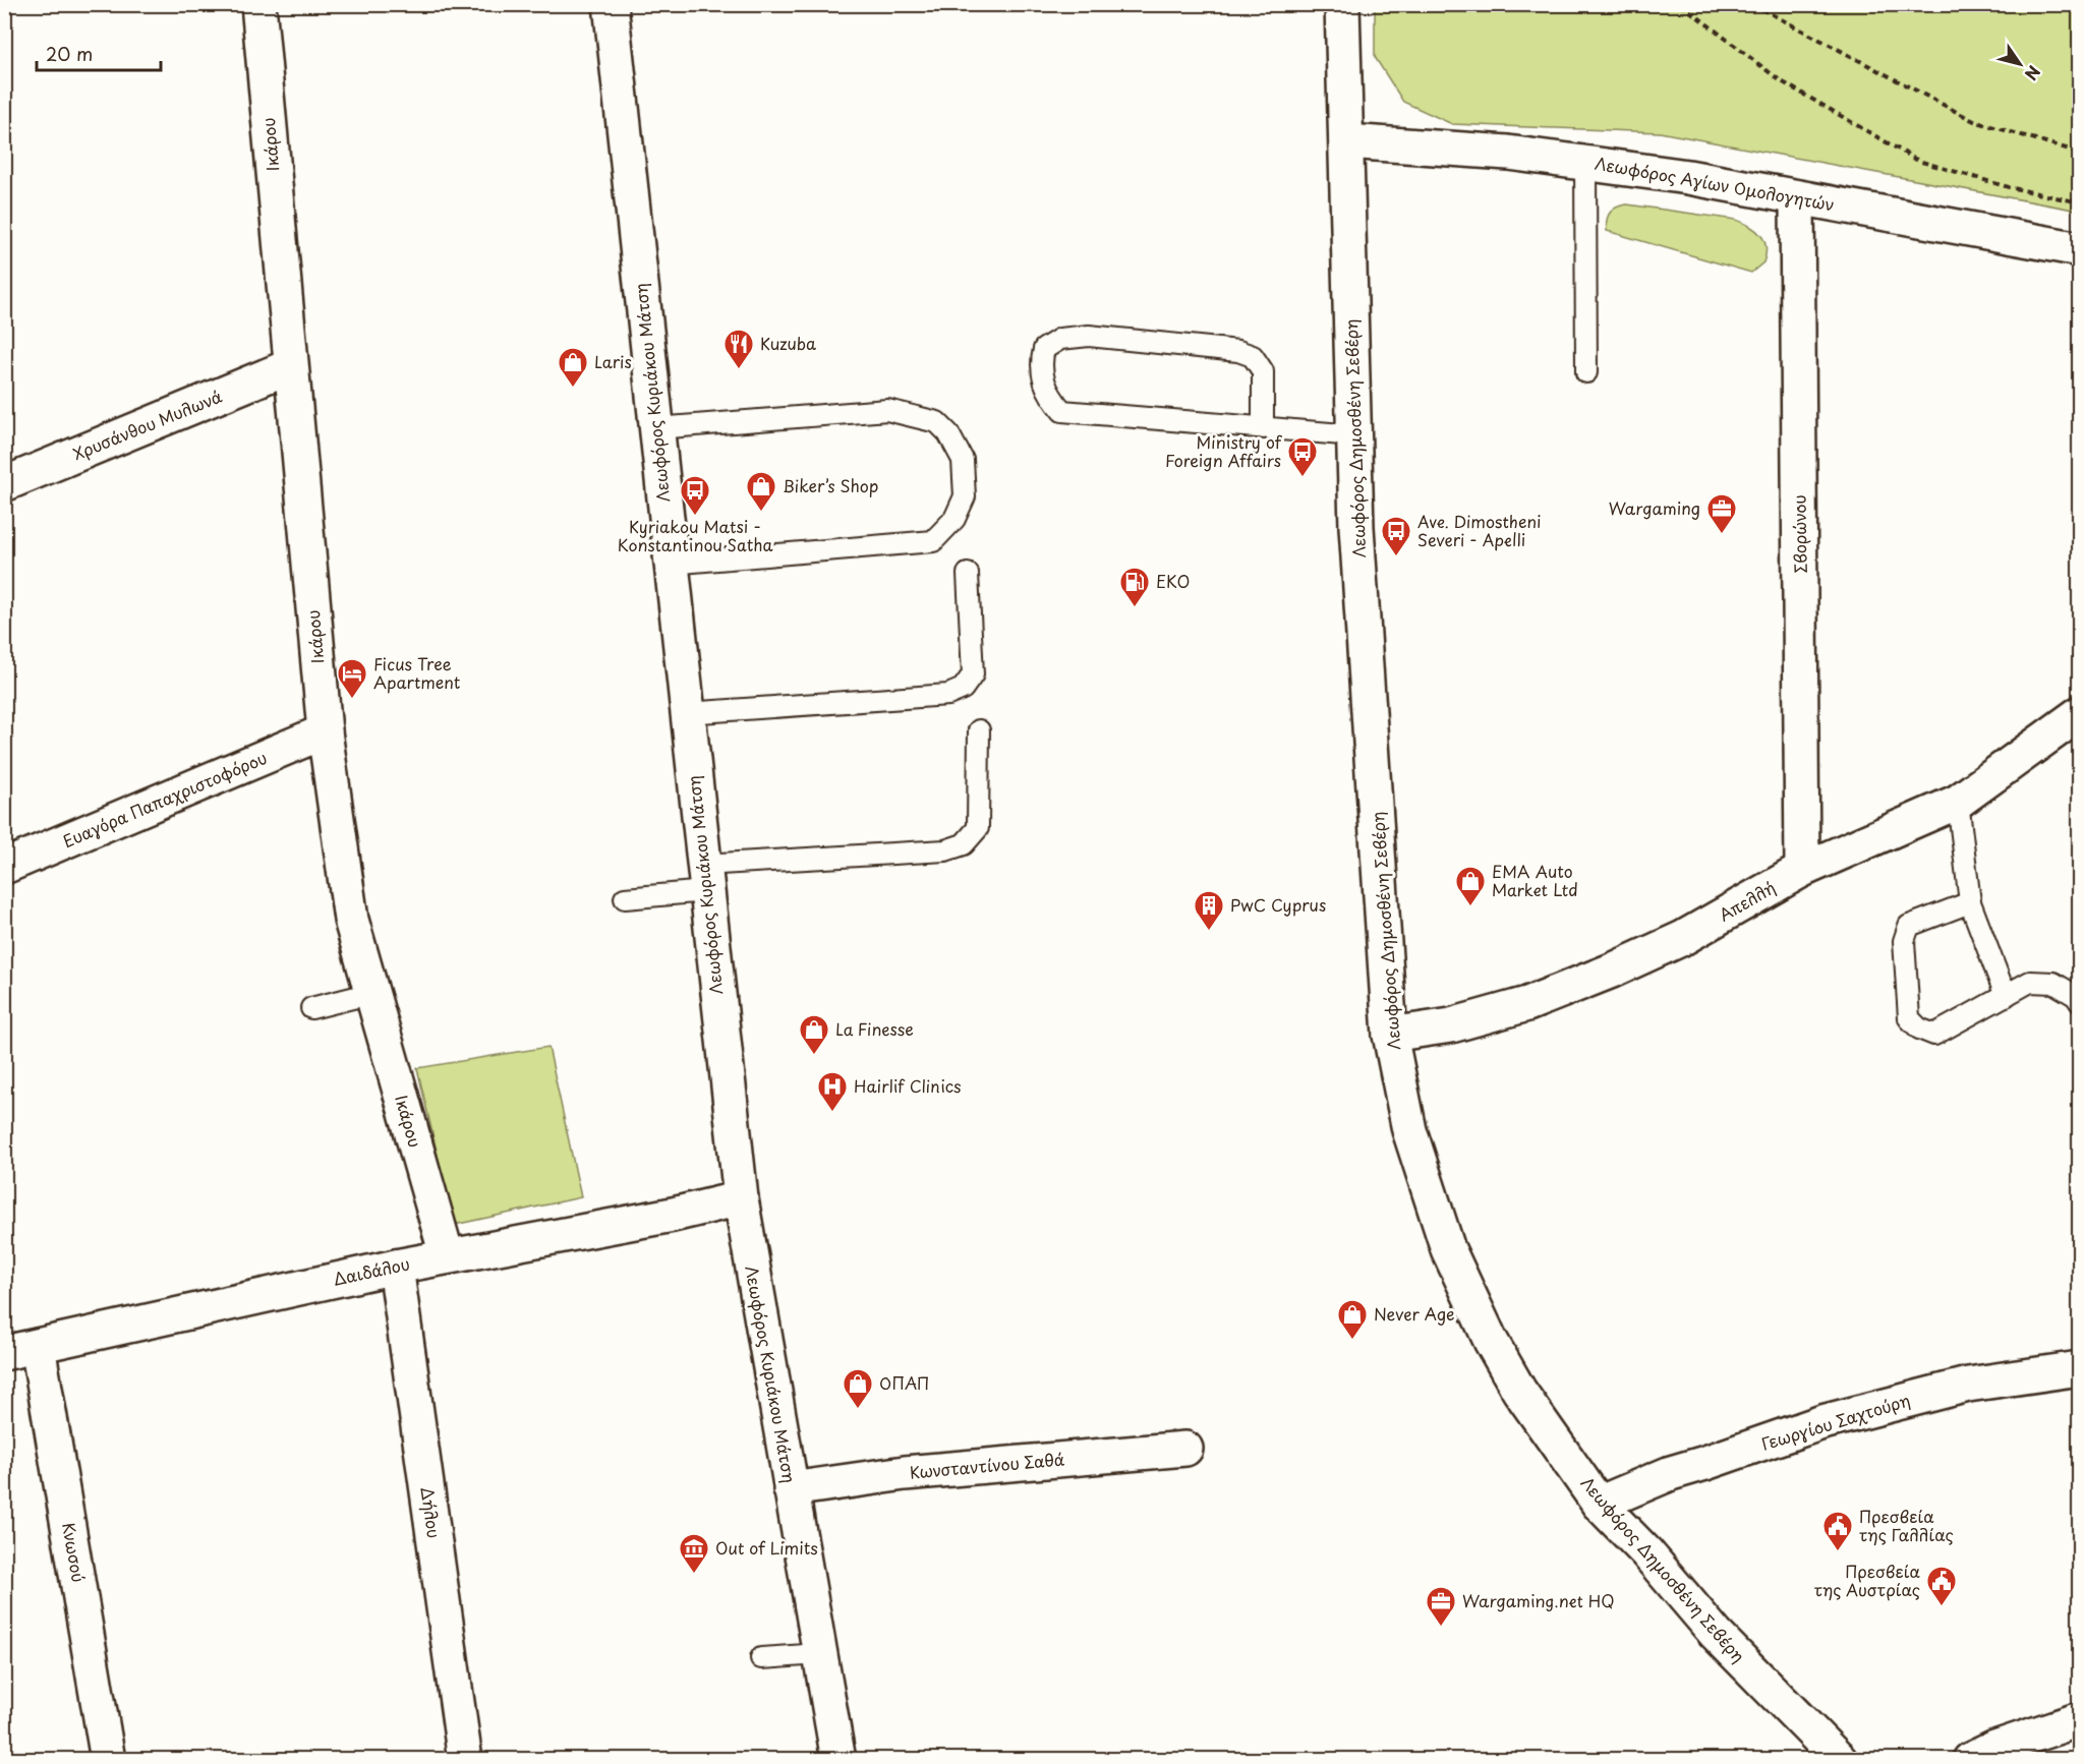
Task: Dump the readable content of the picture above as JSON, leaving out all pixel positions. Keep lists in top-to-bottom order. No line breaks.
{"streets":{"street":["Ικάρου","Λεωφόρος Αγίων Ομολογητών","Λεωφόρος Κυριάκου Μάτση","Χρυσάνθου Μυλωνά","Λεωφόρος Δημοσθένη Σεβέρη","Σβορώνου","Ευαγόρα Παπαχριστοφόρου","Απελλή","Δαιδάλου","Γεωργίου Σαχτούρη","Κωνσταντίνου Σαθά","Δήλου","Κνωσού"]},"crossings":[["Ικάρου","Χρυσάνθου Μυλωνά"],["Ικάρου","Ευαγόρα Παπαχριστοφόρου"],["Ικάρου","Δαιδάλου"],["Λεωφόρος Αγίων Ομολογητών","Λεωφόρος Δημοσθένη Σεβέρη"],["Λεωφόρος Αγίων Ομολογητών","Σβορώνου"],["Λεωφόρος Κυριάκου Μάτση","Δαιδάλου"],["Λεωφόρος Κυριάκου Μάτση","Κωνσταντίνου Σαθά"],["Λεωφόρος Δημοσθένη Σεβέρη","Απελλή"],["Λεωφόρος Δημοσθένη Σεβέρη","Γεωργίου Σαχτούρη"],["Σβορώνου","Απελλή"],["Δαιδάλου","Δήλου"],["Δαιδάλου","Κνωσού"]],"places":{"restaurant":["Kuzuba"],"shop":["Laris","Biker’s Shop","EMA Auto Market Ltd","La Finesse","Never Age","ΟΠΑΠ"],"bus stop":["Ministry of Foreign Affairs","Kyriakou Matsi - Konstantinou Satha","Ave. Dimostheni Severi - Apelli"],"office":["Wargaming","Wargaming.net HQ"],"fuel station":["EKO"],"hotel":["Ficus Tree Apartment"],"building":["PwC Cyprus"],"hospital":["Hairlif Clinics"],"public building":["Πρεσβεία της Γαλλίας","Πρεσβεία της Αυστρίας"],"museum":["Out of Limits"]},"scale_bar":"20 m","north":"bottom right"}
